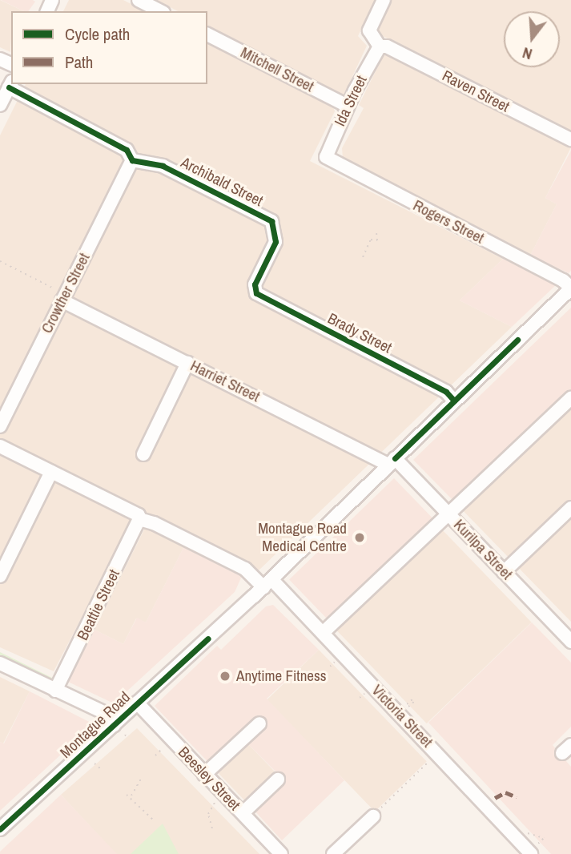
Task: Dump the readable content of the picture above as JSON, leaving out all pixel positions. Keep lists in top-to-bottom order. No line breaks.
{"streets":{"street":["Mitchell Street","Raven Street","Ida Street","Archibald Street","Rogers Street","Crowther Street","Brady Street","Harriet Street","Kurilpa Street","Beattie Street","Victoria Street","Montague Road","Beesley Street"]},"crossings":[["Mitchell Street","Ida Street"],["Raven Street","Ida Street"],["Ida Street","Rogers Street"],["Archibald Street","Crowther Street"],["Archibald Street","Brady Street"],["Rogers Street","Montague Road"],["Crowther Street","Harriet Street"],["Brady Street","Montague Road"],["Harriet Street","Kurilpa Street"],["Harriet Street","Montague Road"],["Kurilpa Street","Montague Road"],["Beattie Street","Victoria Street"],["Victoria Street","Montague Road"],["Montague Road","Beesley Street"]],"places":["Montague Road Medical Centre","Anytime Fitness"],"legend":["Cycle path","Path"],"north":"bottom"}
